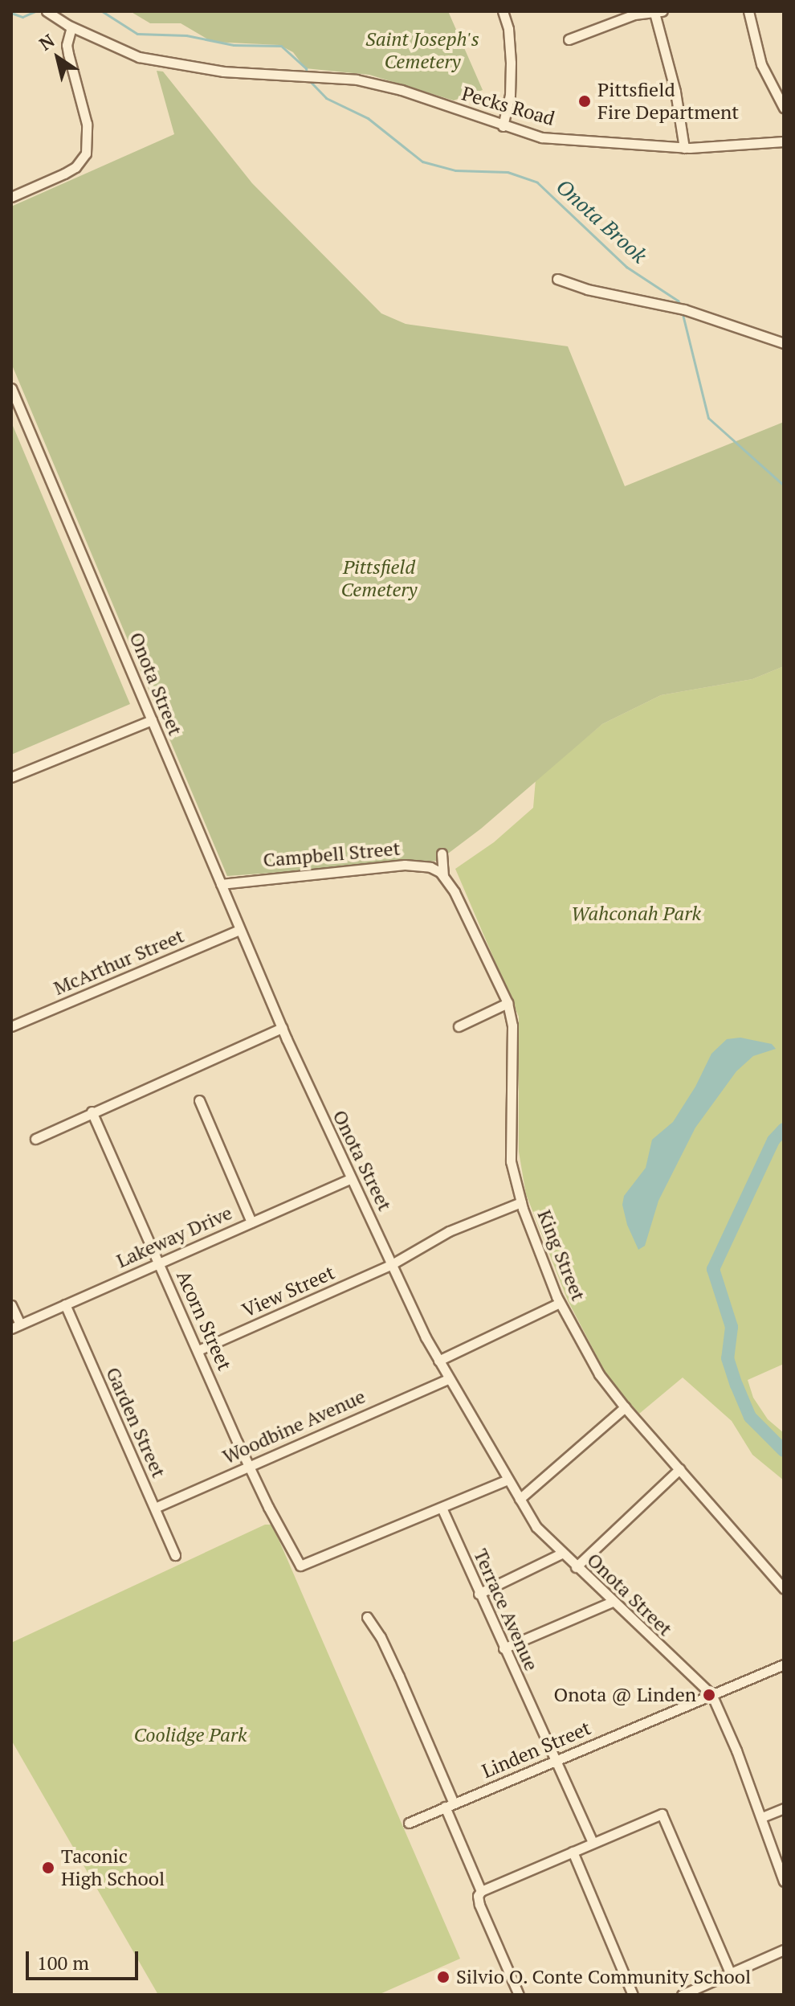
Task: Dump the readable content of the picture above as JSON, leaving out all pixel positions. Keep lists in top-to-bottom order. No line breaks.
{"streets":{"street":["Pecks Road","Onota Street","Campbell Street","McArthur Street","Lakeway Drive","King Street","View Street","Acorn Street","Garden Street","Woodbine Avenue","Terrace Avenue","Linden Street"]},"crossings":[["Onota Street","Campbell Street"],["Onota Street","McArthur Street"],["Onota Street","Lakeway Drive"],["Onota Street","View Street"],["Onota Street","Woodbine Avenue"],["Onota Street","Linden Street"],["Campbell Street","King Street"],["Lakeway Drive","Acorn Street"],["Lakeway Drive","Garden Street"],["King Street","View Street"],["View Street","Acorn Street"],["Acorn Street","Woodbine Avenue"],["Acorn Street","Terrace Avenue"],["Garden Street","Woodbine Avenue"],["Terrace Avenue","Linden Street"]],"water":["Onota Brook"],"parks":["Saint Joseph's Cemetery","Pittsfield Cemetery","Wahconah Park","Coolidge Park"],"places":["Pittsfield Fire Department","Onota @ Linden","Taconic High School","Silvio O. Conte Community School"],"scale_bar":"100 m","north":"top left"}
